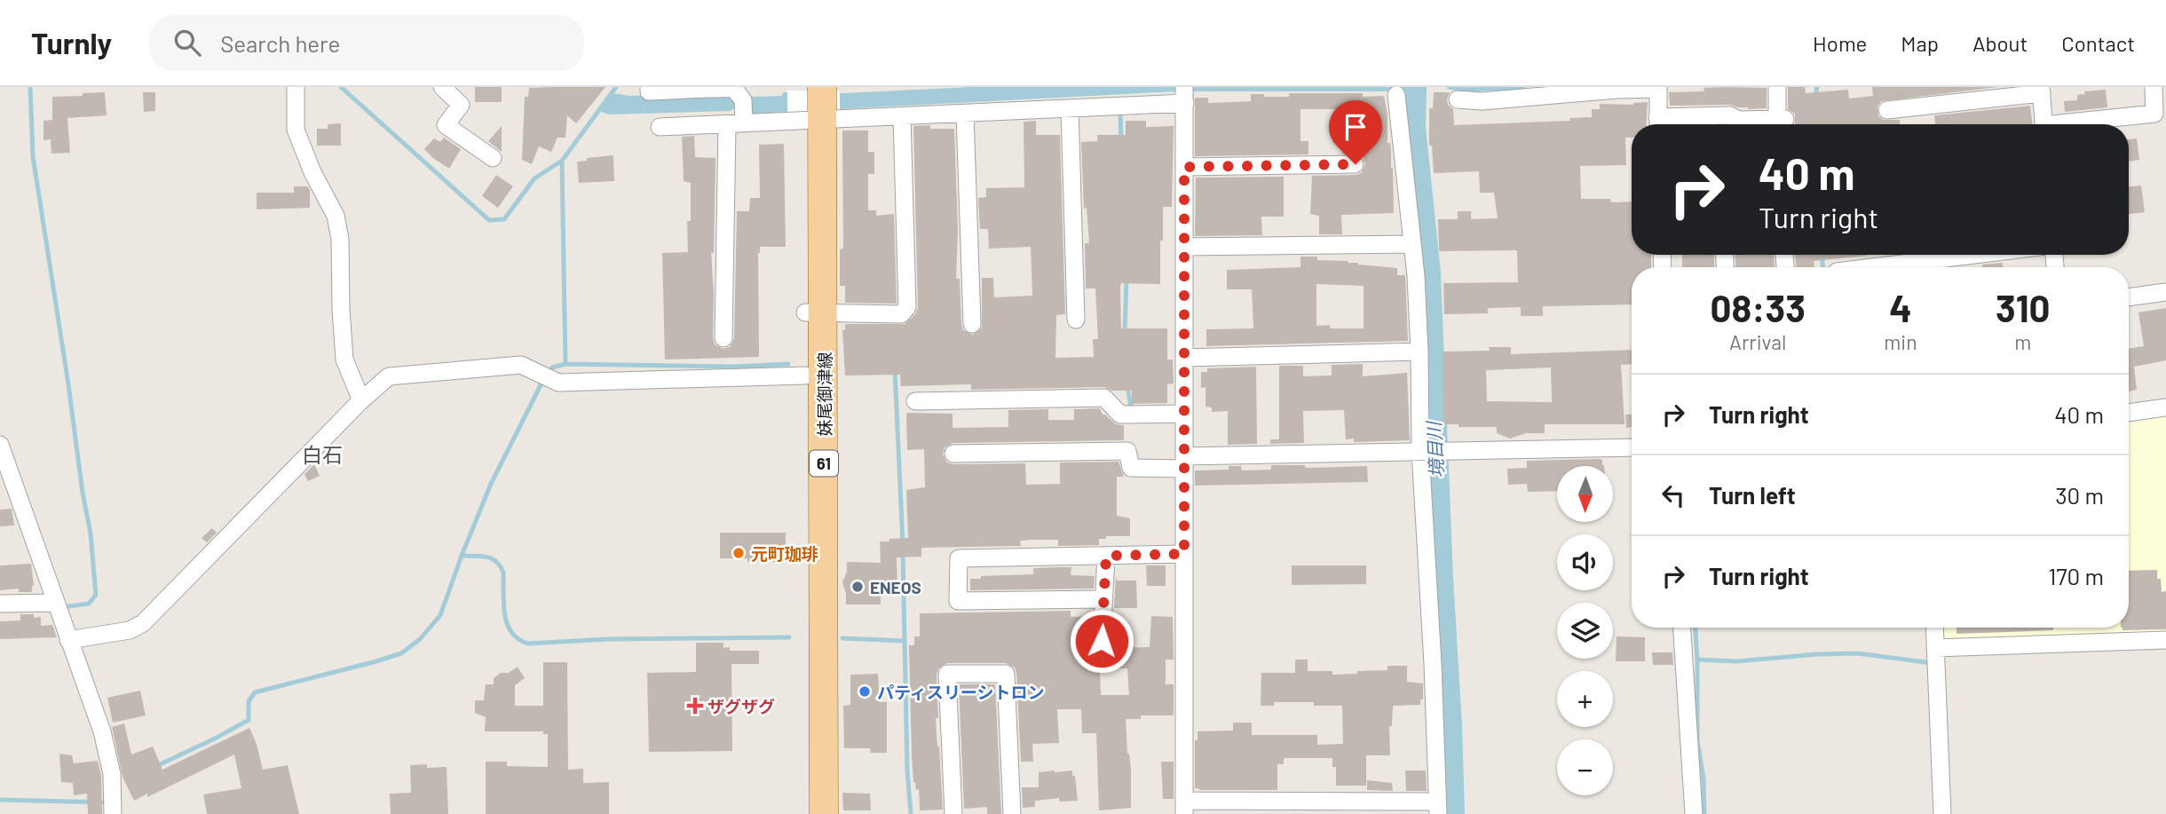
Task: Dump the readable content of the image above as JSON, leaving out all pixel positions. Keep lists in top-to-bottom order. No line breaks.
{"streets":{"main road":["妹尾御津線","61"]},"districts":["白石"],"water":["境目川"],"places":{"other":["元町珈琲","ENEOS","パティスリーシトロン"],"health":["ザグザグ"]},"north":"bottom","page":{"header":"Turnly","search":"Search here","nav":["Home","Map","About","Contact"],"turn":["40 m","Turn right"],"eta":["08:33","Arrival","4","min","310","m"],"list":[{"name":"Turn right","value":"40 m"},{"name":"Turn left","value":"30 m"},{"name":"Turn right","value":"170 m"}],"map_buttons":["+","−"]}}
